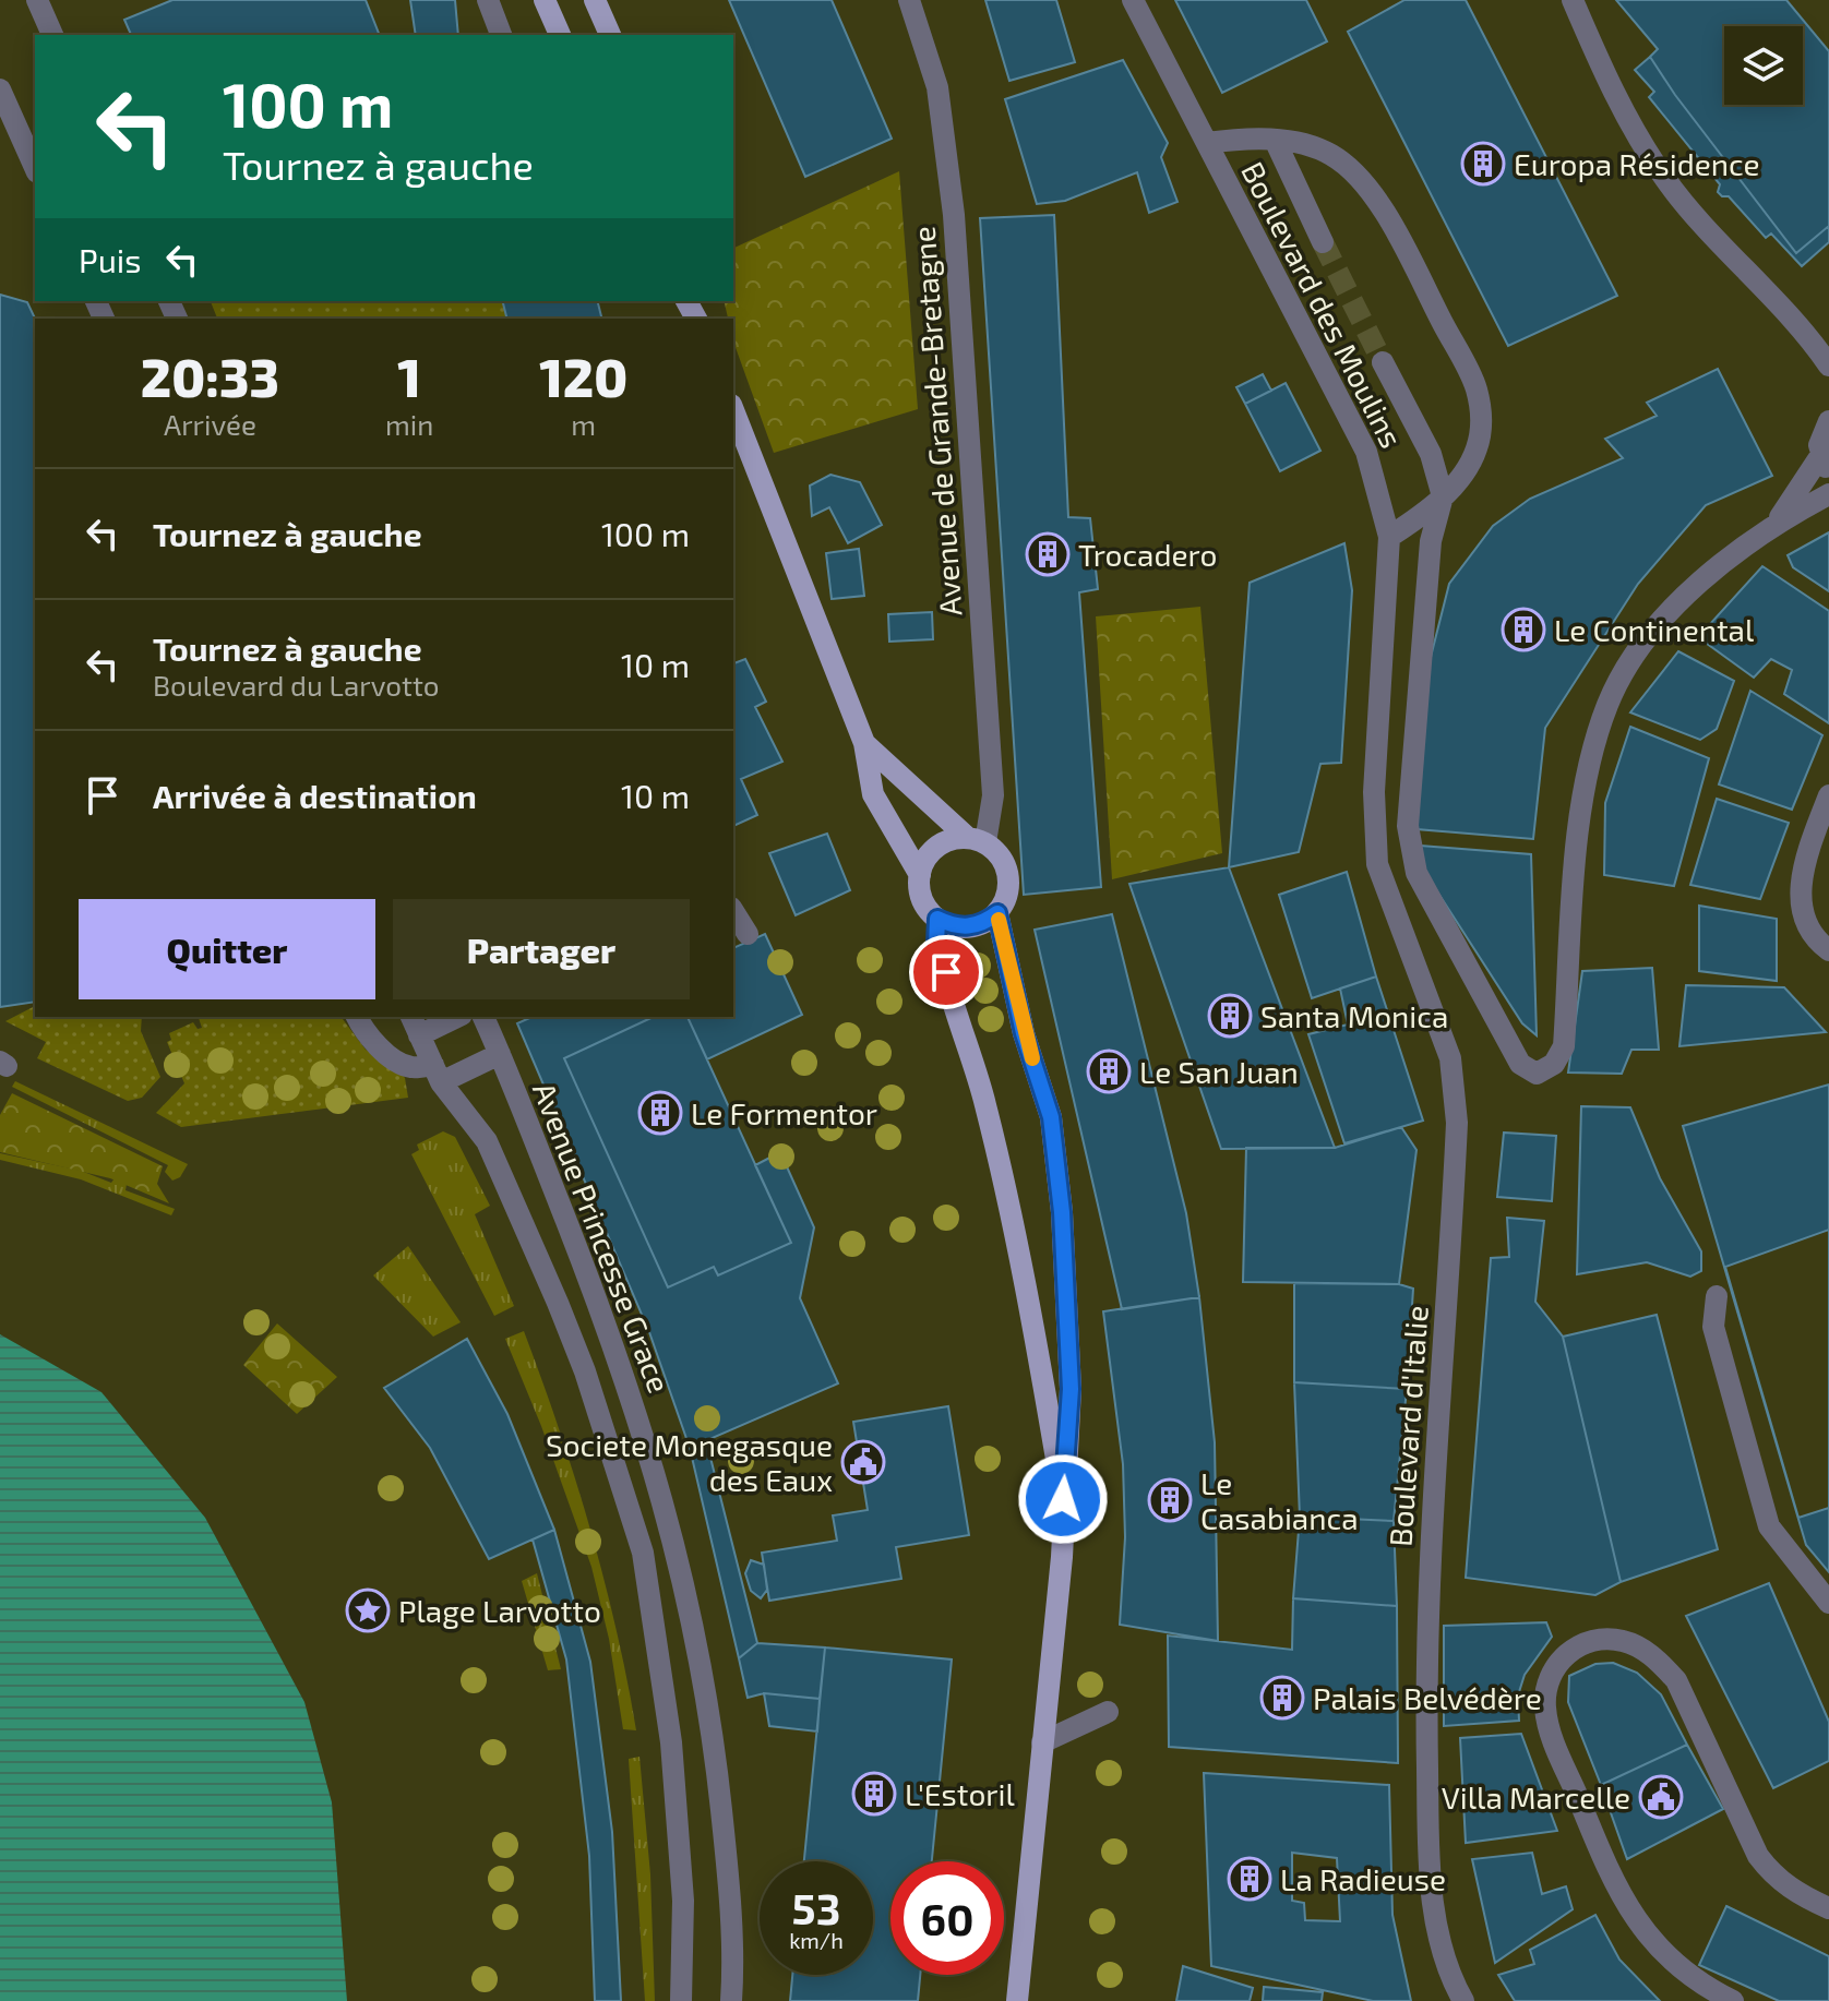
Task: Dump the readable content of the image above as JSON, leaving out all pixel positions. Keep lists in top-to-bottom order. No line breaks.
{"streets":{"street":["Boulevard des Moulins","Avenue de Grande-Bretagne","Avenue Princesse Grace","Boulevard d'Italie"]},"crossings":[["Boulevard des Moulins","Boulevard d'Italie"]],"places":{"building":["Europa Résidence","Trocadero","Le Continental","Santa Monica","Le San Juan","Le Formentor","Le Casabianca","Palais Belvédère","L'Estoril","La Radieuse"],"public building":["Societe Monegasque des Eaux","Villa Marcelle"],"place":["Plage Larvotto"]},"page":{"turn":["100 m","Tournez à gauche"],"then":"Puis","eta":["20:33","Arrivée","1","min","120","m"],"list":[{"name":"Tournez à gauche","value":"100 m"},{"name":"Tournez à gauche","note":"Boulevard du Larvotto","value":"10 m"},{"name":"Arrivée à destination","value":"10 m"}],"buttons":["Quitter","Partager"],"speed":"53 km/h","limit":"60"}}
